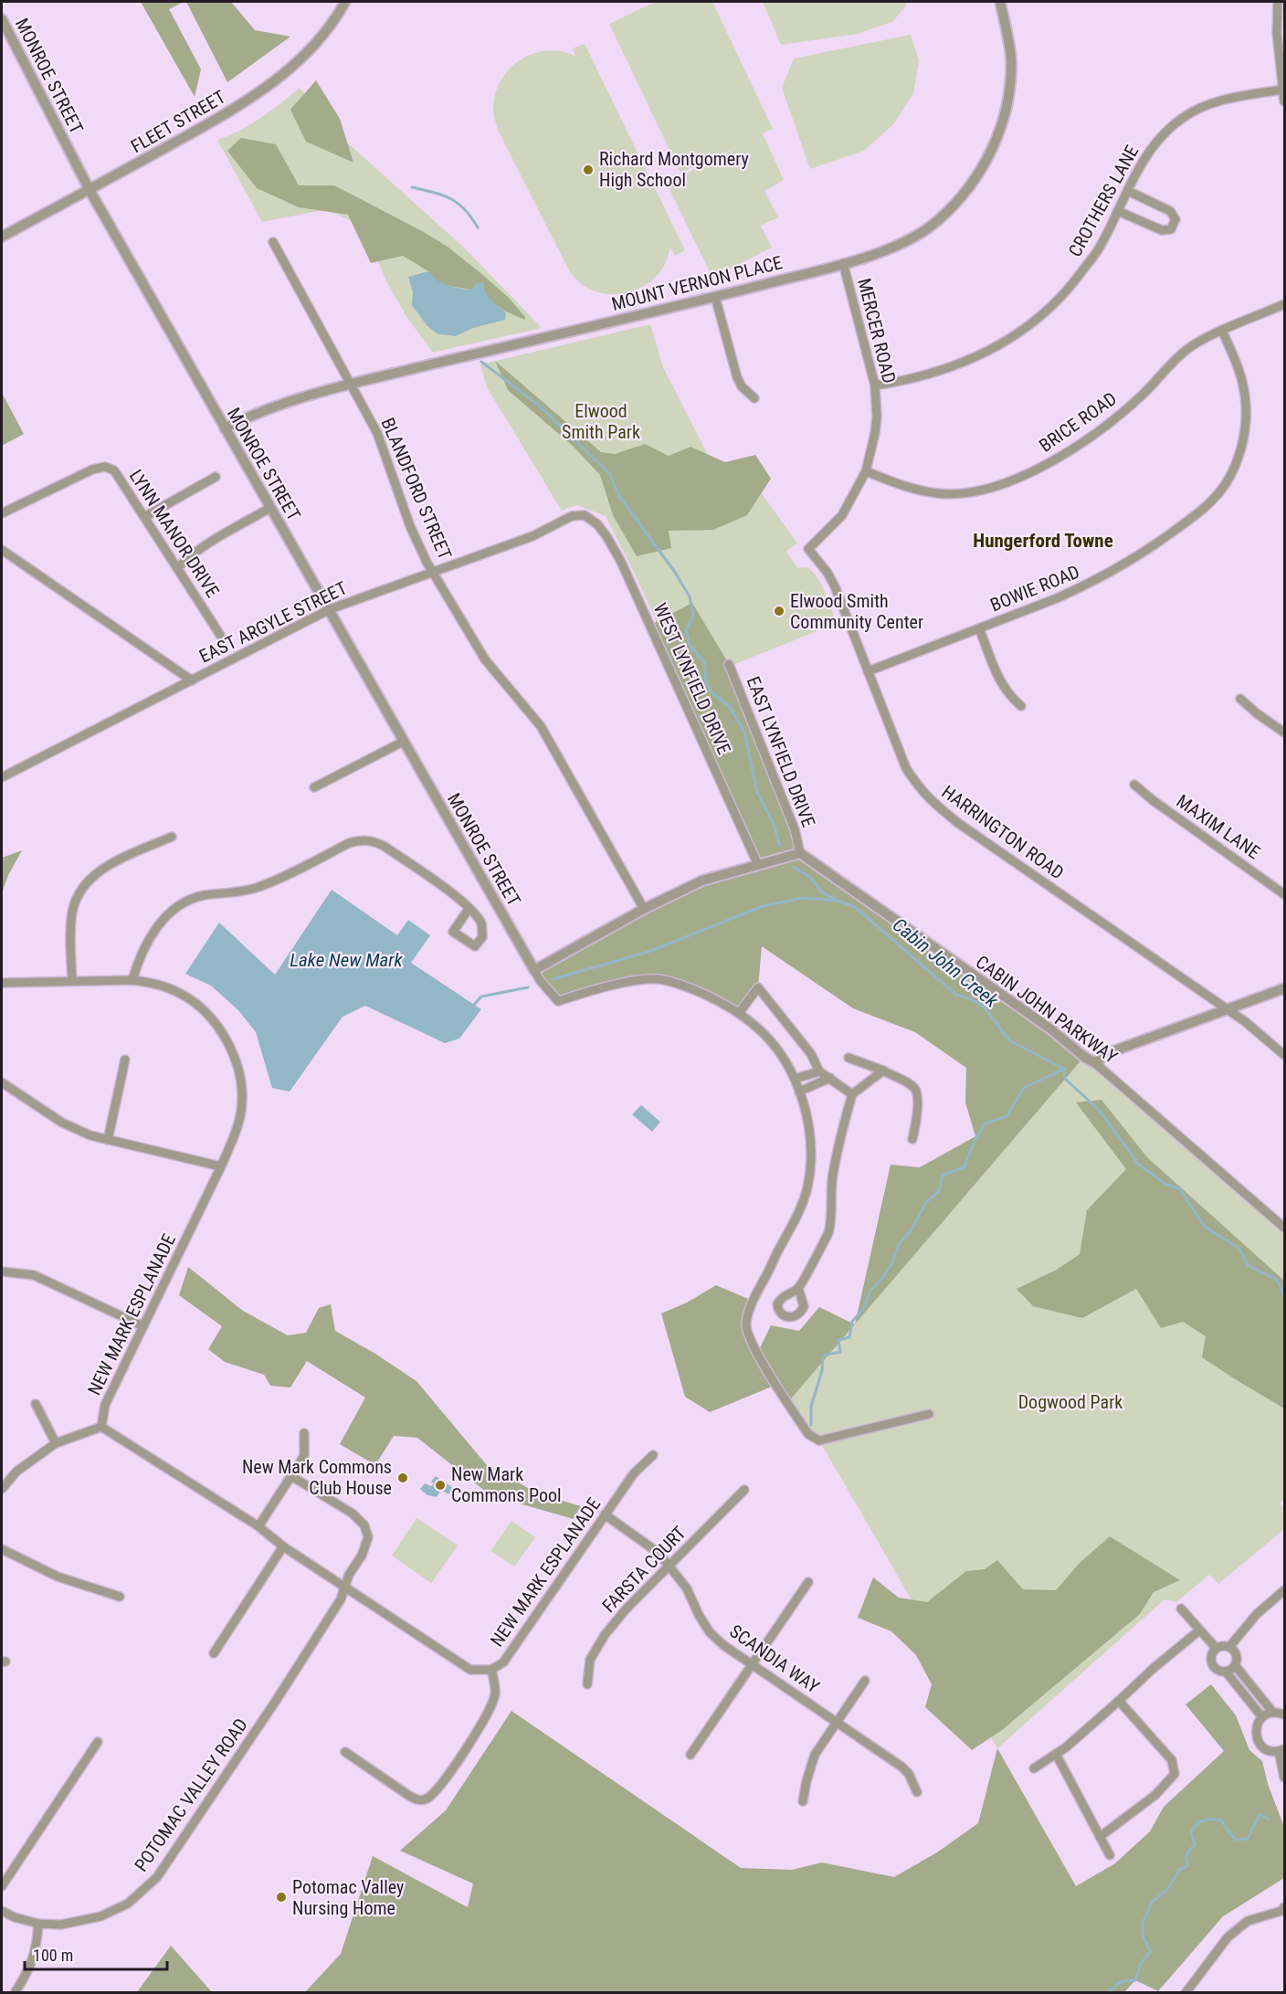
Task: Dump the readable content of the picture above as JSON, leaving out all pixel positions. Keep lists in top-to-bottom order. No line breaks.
{"streets":{"street":["MONROE STREET","FLEET STREET","CROTHERS LANE","MOUNT VERNON PLACE","MERCER ROAD","BRICE ROAD","BLANDFORD STREET","LYNN MANOR DRIVE","BOWIE ROAD","EAST ARGYLE STREET","WEST LYNFIELD DRIVE","EAST LYNFIELD DRIVE","MAXIM LANE","HARRINGTON ROAD","CABIN JOHN PARKWAY","NEW MARK ESPLANADE","FARSTA COURT","SCANDIA WAY","POTOMAC VALLEY ROAD"]},"crossings":[["MONROE STREET","FLEET STREET"],["MONROE STREET","MOUNT VERNON PLACE"],["MONROE STREET","EAST ARGYLE STREET"],["CROTHERS LANE","MERCER ROAD"],["MOUNT VERNON PLACE","MERCER ROAD"],["MOUNT VERNON PLACE","BLANDFORD STREET"],["MERCER ROAD","BRICE ROAD"],["MERCER ROAD","HARRINGTON ROAD"],["BRICE ROAD","BOWIE ROAD"],["BLANDFORD STREET","EAST ARGYLE STREET"],["BOWIE ROAD","HARRINGTON ROAD"],["EAST ARGYLE STREET","WEST LYNFIELD DRIVE"],["EAST LYNFIELD DRIVE","CABIN JOHN PARKWAY"],["NEW MARK ESPLANADE","SCANDIA WAY"],["NEW MARK ESPLANADE","POTOMAC VALLEY ROAD"],["FARSTA COURT","SCANDIA WAY"]],"districts":["Hungerford Towne"],"water":["Lake New Mark","Cabin John Creek"],"parks":["Elwood Smith Park","Dogwood Park"],"places":["Richard Montgomery High School","Elwood Smith Community Center","New Mark Commons Club House","New Mark Commons Pool","Potomac Valley Nursing Home"],"scale_bar":"100 m"}
